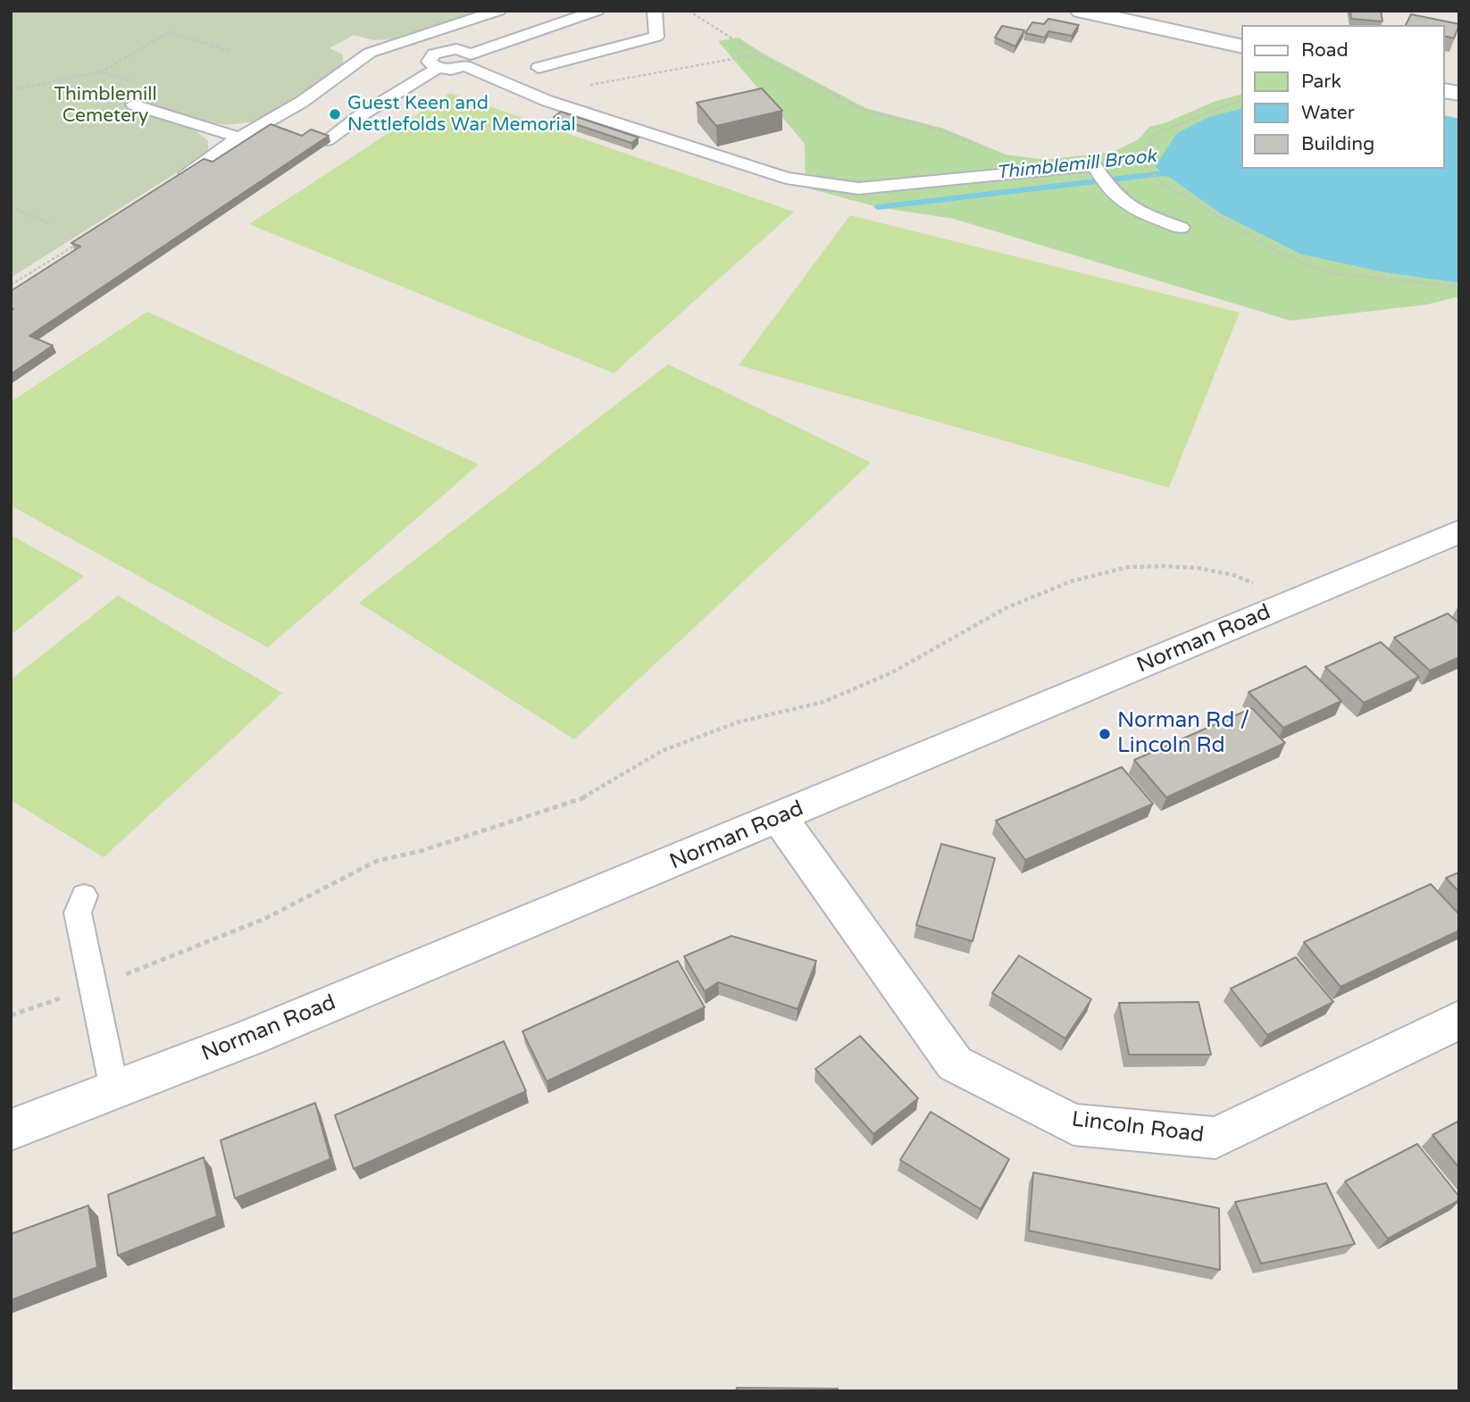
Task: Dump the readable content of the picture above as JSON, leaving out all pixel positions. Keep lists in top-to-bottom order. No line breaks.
{"streets":{"street":["Norman Road","Lincoln Road"]},"crossings":[["Norman Road","Lincoln Road"]],"water":["Thimblemill Brook"],"parks":["Thimblemill Cemetery"],"places":["Guest Keen and Nettlefolds War Memorial","Norman Rd / Lincoln Rd"],"legend":["Road","Park","Water","Building"]}
